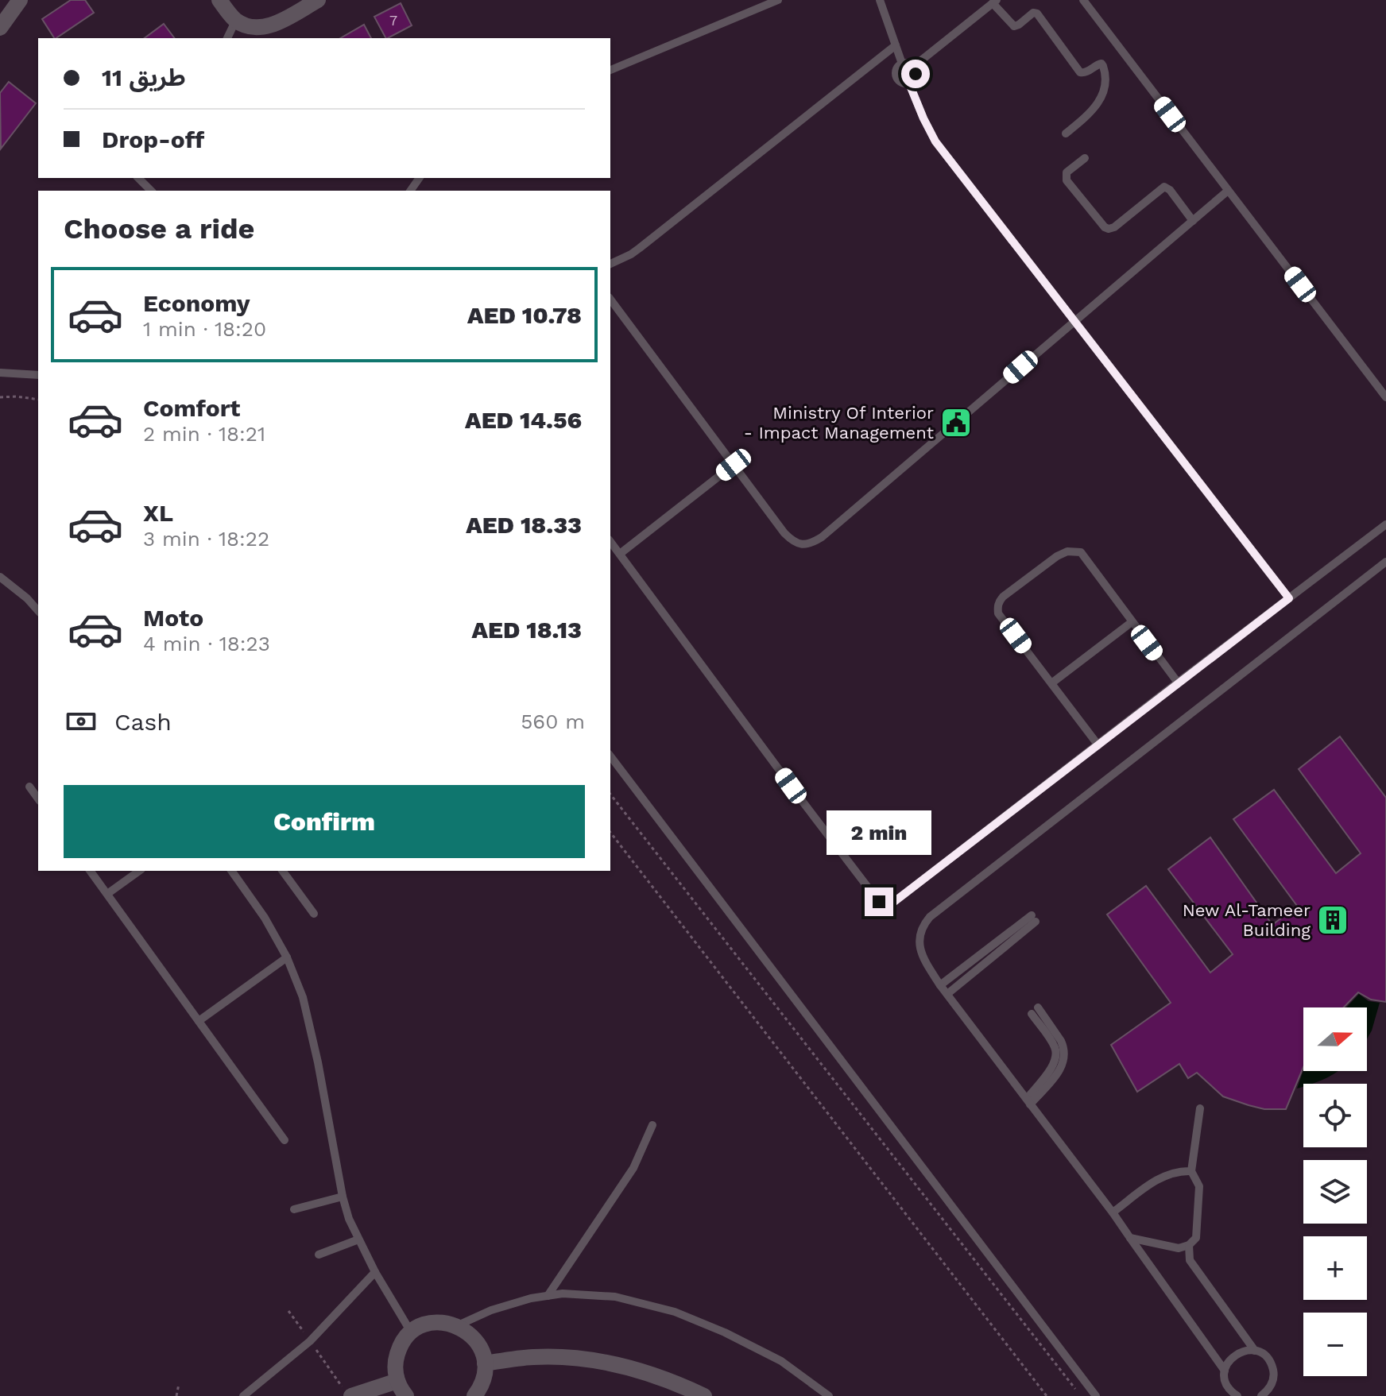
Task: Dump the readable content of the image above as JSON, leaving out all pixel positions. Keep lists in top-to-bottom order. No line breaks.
{"places":{"public building":["Ministry Of Interior - Impact Management"],"building":["New Al-Tameer Building"]},"house_numbers":["7"],"north":"right","page":{"banner":["طريق 11","Drop-off"],"heading":"Choose a ride","list":[{"name":"Economy","note":"1 min · 18:20","value":"AED 10.78"},{"name":"Comfort","note":"2 min · 18:21","value":"AED 14.56"},{"name":"XL","note":"3 min · 18:22","value":"AED 18.33"},{"name":"Moto","note":"4 min · 18:23","value":"AED 18.13"}],"pay":["Cash","560 m"],"buttons":"Confirm","bubble":"2 min","map_buttons":["+","−"]}}
